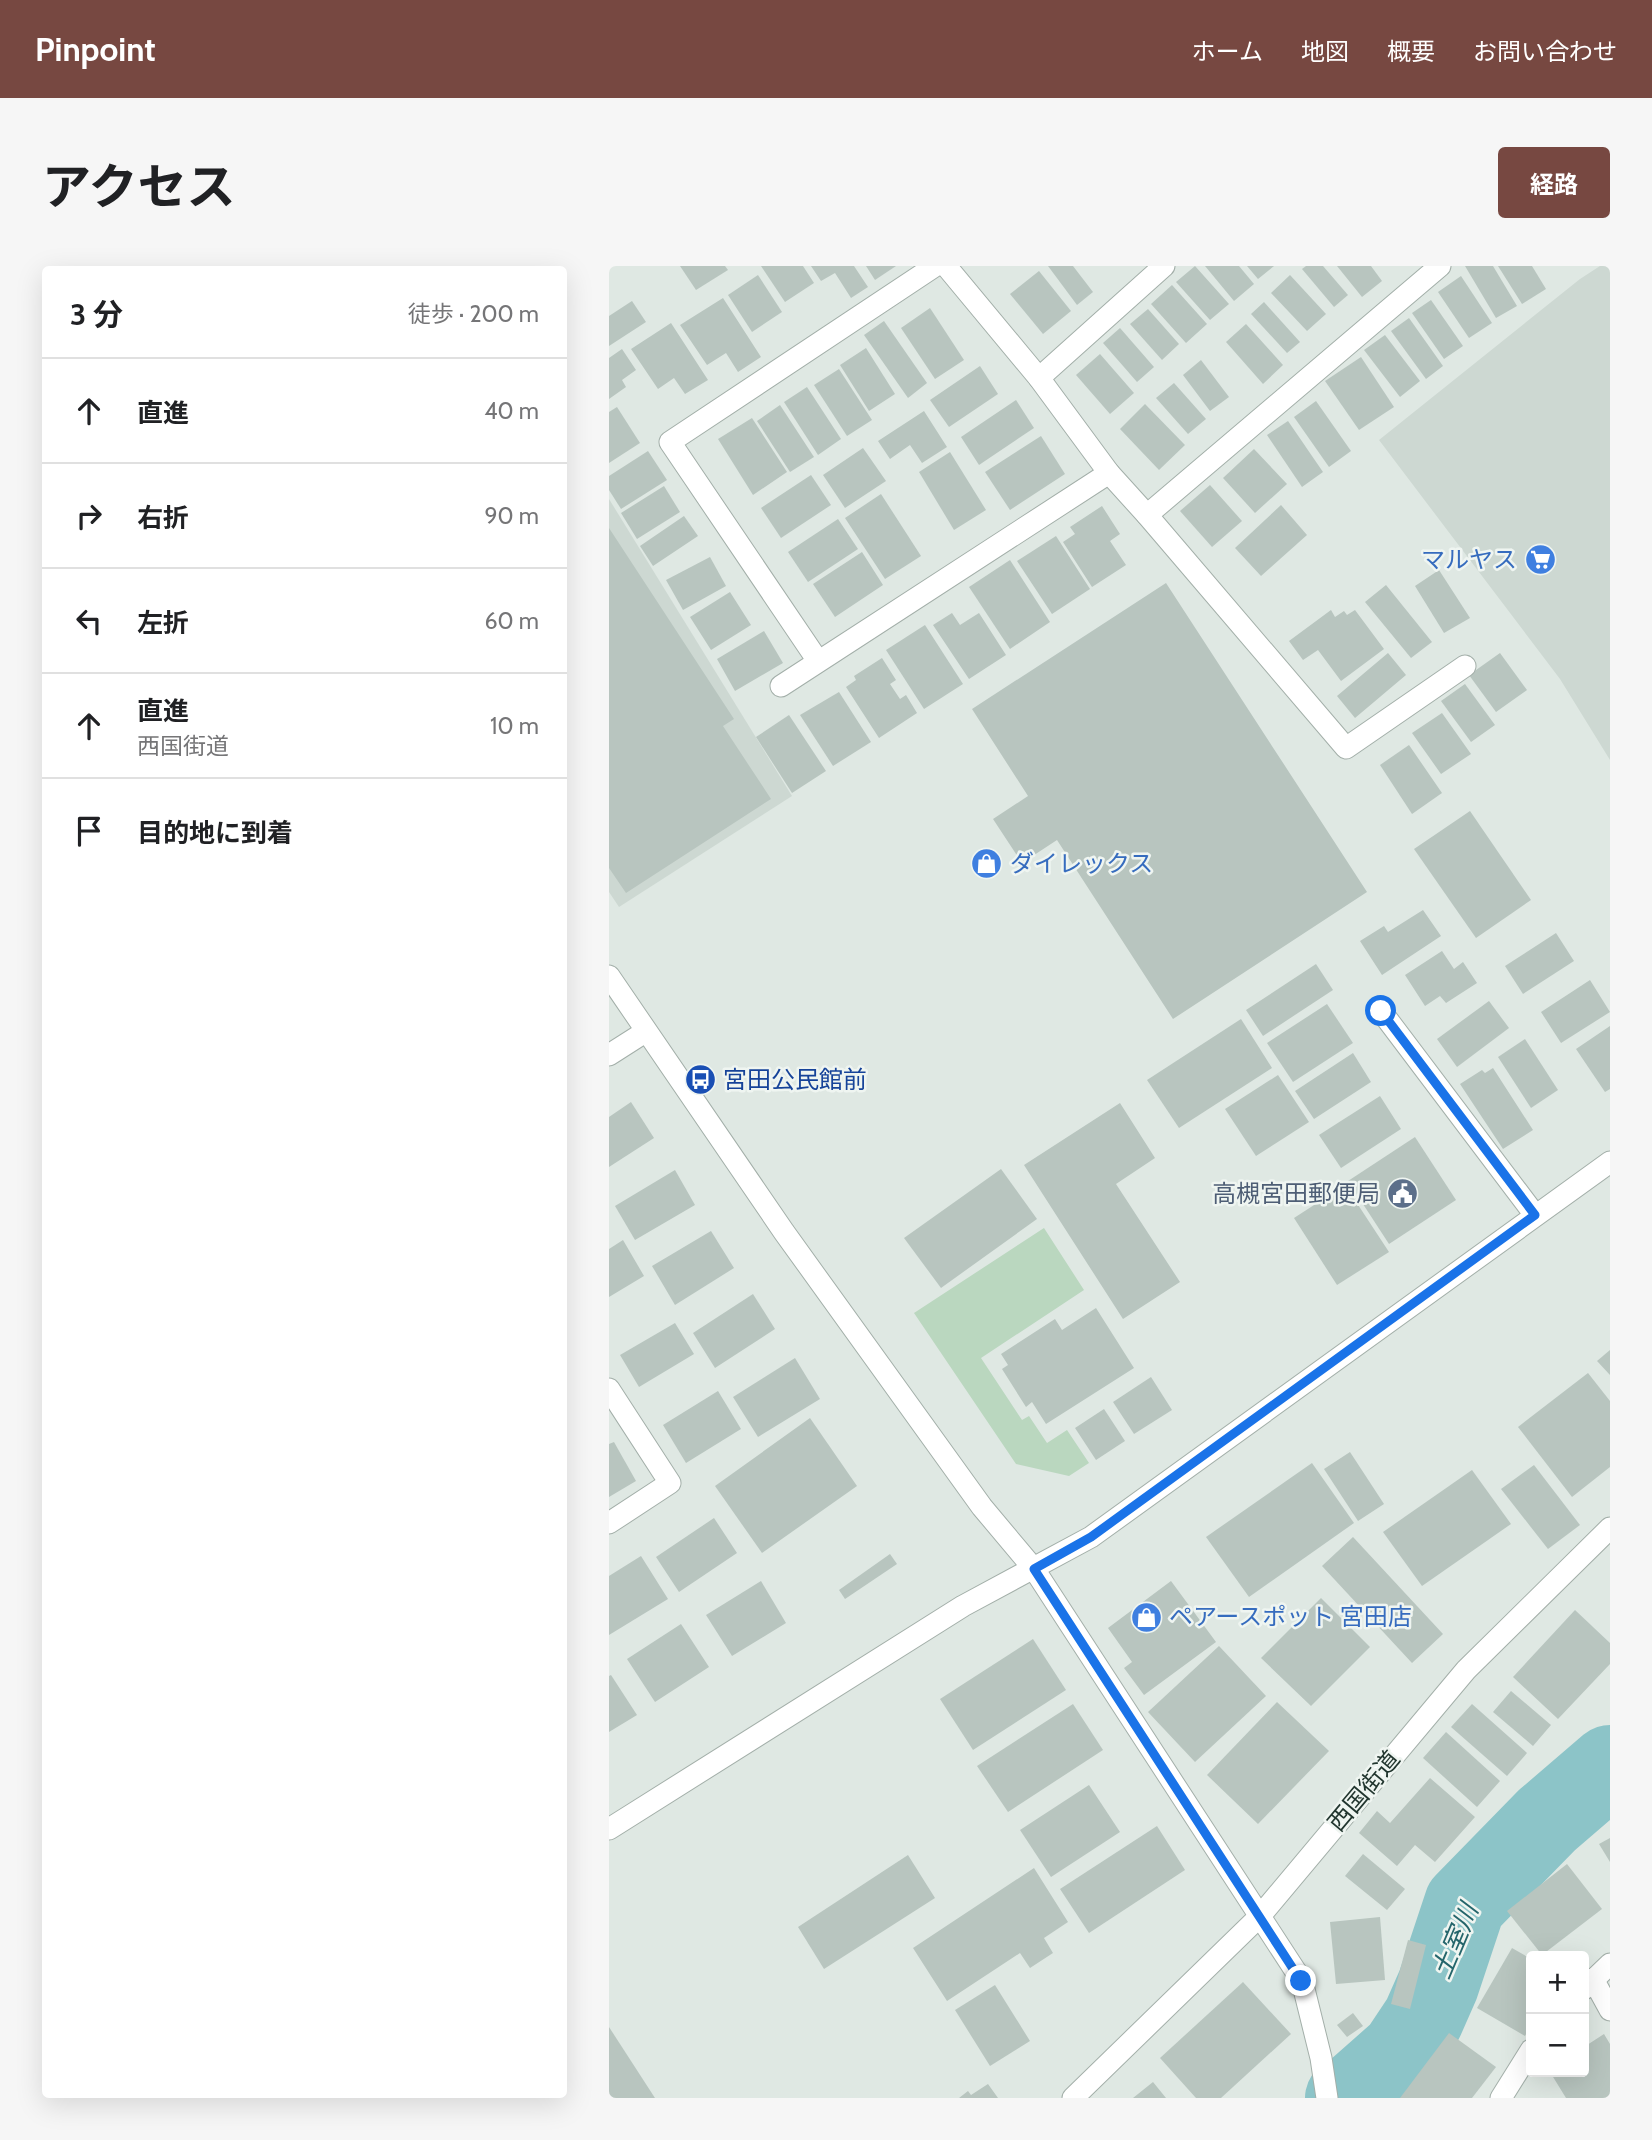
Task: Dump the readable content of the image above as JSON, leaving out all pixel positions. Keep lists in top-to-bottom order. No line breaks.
{"streets":{"street":["西国街道"]},"water":["土室川"],"places":{"supermarket":["マルヤス"],"shop":["ダイレックス","ペアースポット 宮田店"],"bus stop":["宮田公民館前"],"public building":["高槻宮田郵便局"]},"page":{"header":"Pinpoint","nav":["ホーム","地図","概要","お問い合わせ"],"title":"アクセス","buttons":"経路","heading":["3 分","徒歩 · 200 m"],"list":[["直進","40 m"],["右折","90 m"],["左折","60 m"],["直進","西国街道","10 m"],"目的地に到着"],"map_buttons":["+","−"]}}
